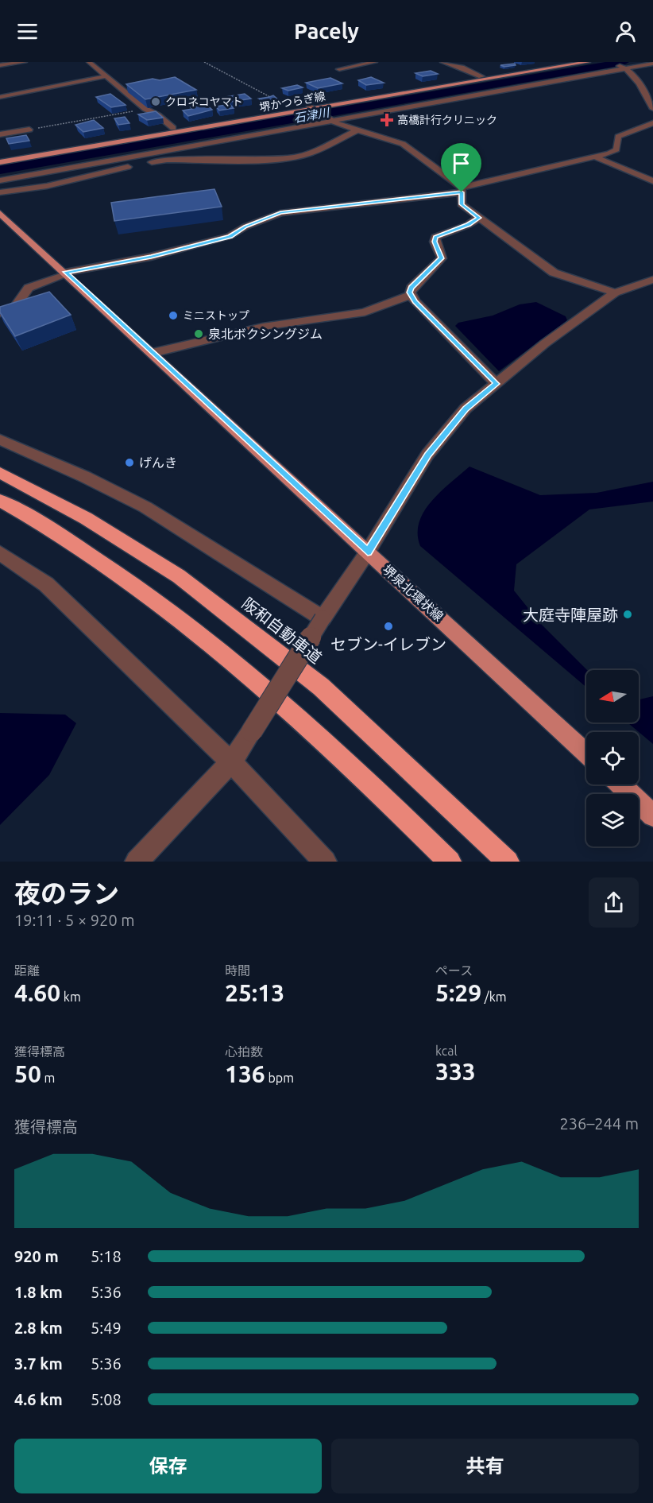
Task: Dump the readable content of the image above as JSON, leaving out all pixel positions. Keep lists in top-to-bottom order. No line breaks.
{"streets":{"highway":["阪和自動車道"],"main road":["堺かつらぎ線","堺泉北環状線"]},"water":["石津川"],"places":{"other":["クロネコヤマト","ミニストップ","泉北ボクシングジム","げんき","大庭寺陣屋跡","セブン-イレブン"],"health":["高橋計行クリニック"]},"north":"left","page":{"header":"Pacely","heading":["夜のラン","19:11 · 5 × 920 m"],"stats":[["距離","4.60 km"],["時間","25:13"],["ペース","5:29 /km"],["獲得標高","50 m"],["心拍数","136 bpm"],["kcal","333"]],"chart":["獲得標高","236–244 m"],"list":[{"name":"920 m","note":"5:18"},{"name":"1.8 km","note":"5:36"},{"name":"2.8 km","note":"5:49"},{"name":"3.7 km","note":"5:36"},{"name":"4.6 km","note":"5:08"}],"buttons":["保存","共有"]}}
